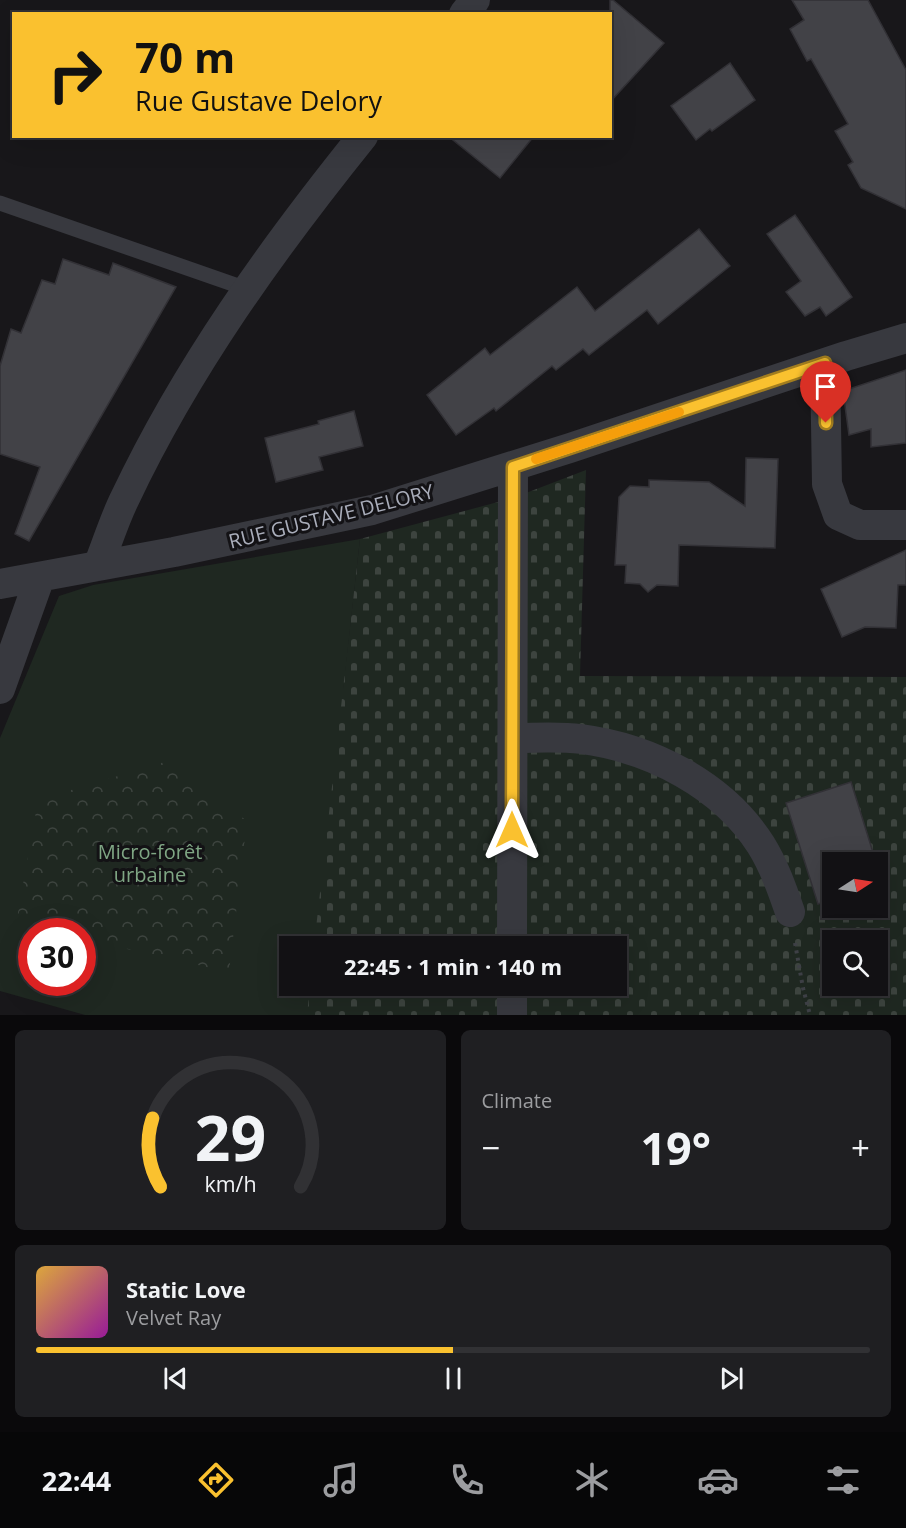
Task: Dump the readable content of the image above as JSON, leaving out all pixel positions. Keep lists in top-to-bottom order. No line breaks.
{"streets":{"street":["RUE GUSTAVE DELORY"]},"parks":["Micro-forêt urbaine"],"north":"right","page":{"turn":["70 m","Rue Gustave Delory"],"limit":"30","trip":"22:45 · 1 min · 140 m","tile":"Climate","heat":["−","19°","+"],"song":["Static Love","Velvet Ray"],"tabs":"22:44","gauge":["29","km/h"]}}
